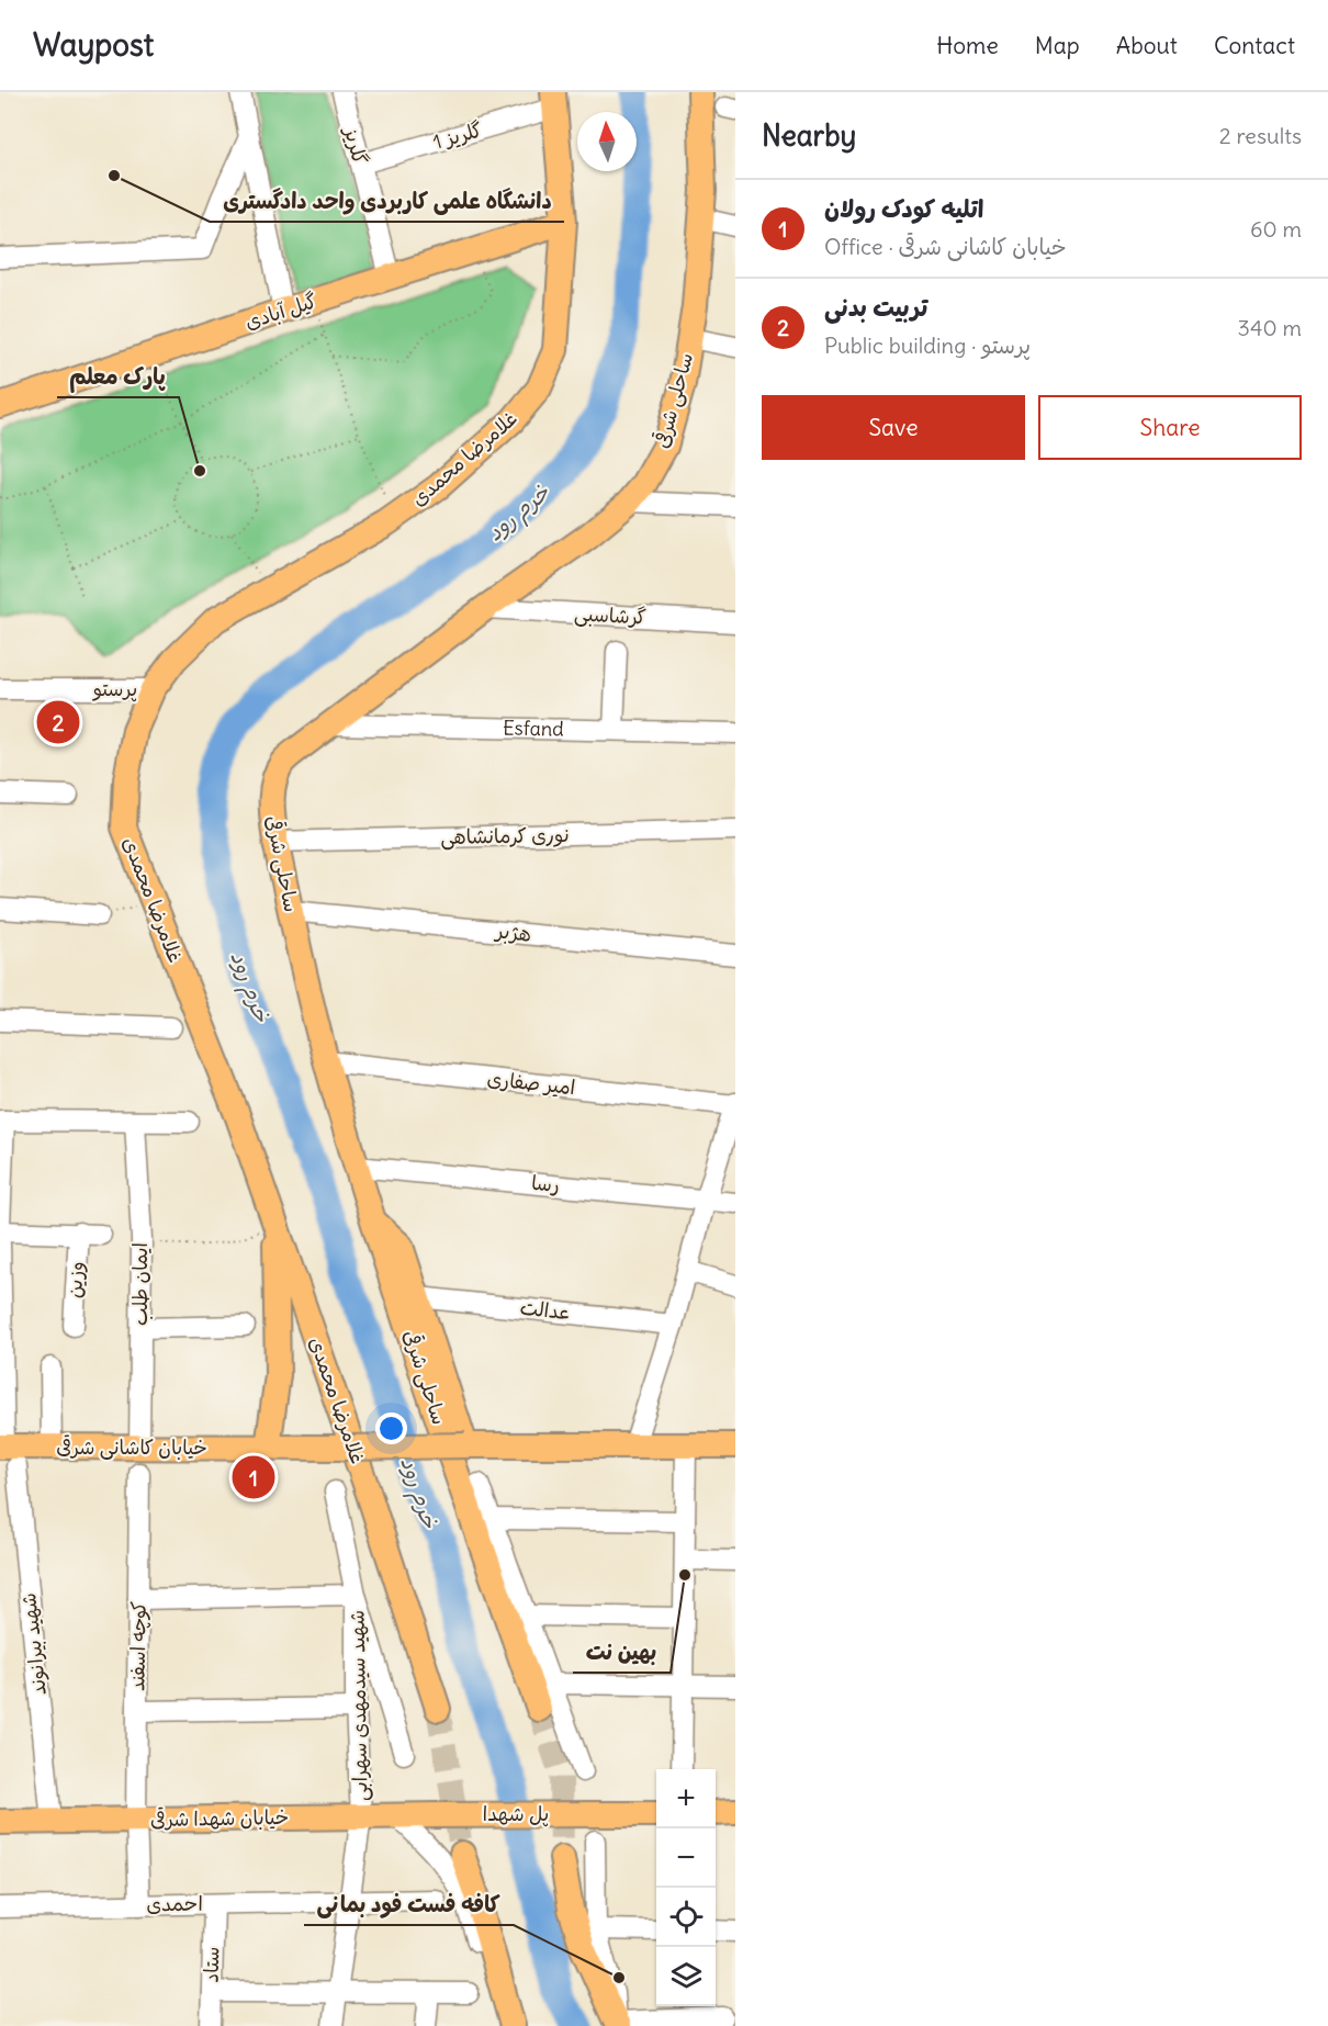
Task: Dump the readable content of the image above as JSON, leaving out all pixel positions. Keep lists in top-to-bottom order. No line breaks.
{"streets":{"main road":["گیل آبادی","ساحلی شرقی","غلامرضا محمدی","خیابان کاشانی شرقی","پل شهدا","خیابان شهدا شرقی"],"street":["گلریز 1","گلریز","گرشاسبی","پرستو","Esfand","نوری کرمانشاهی","هژبر","امیر صفاری","رسا","وزین","ایمان طلب","عدالت","شهید بیرانوند","کوچه اسفند","شهید سیدمهدی سهرابی","احمدی","ستاد"]},"crossings":[["گلریز 1","گلریز"],["گلریز 1","غلامرضا محمدی"],["گلریز","گیل آبادی"],["گیل آبادی","غلامرضا محمدی"],["ساحلی شرقی","گرشاسبی"],["ساحلی شرقی","Esfand"],["ساحلی شرقی","نوری کرمانشاهی"],["ساحلی شرقی","هژبر"],["ساحلی شرقی","امیر صفاری"],["ساحلی شرقی","رسا"],["غلامرضا محمدی","پرستو"],["ایمان طلب","خیابان کاشانی شرقی"],["خیابان کاشانی شرقی","شهید بیرانوند"],["شهید بیرانوند","خیابان شهدا شرقی"],["کوچه اسفند","خیابان شهدا شرقی"],["کوچه اسفند","احمدی"],["شهید سیدمهدی سهرابی","خیابان شهدا شرقی"],["شهید سیدمهدی سهرابی","احمدی"],["پل شهدا","خیابان شهدا شرقی"],["احمدی","ستاد"]],"water":["خرم رود"],"places":["دانشگاه علمی کاربردی واحد دادگستری","پارک معلم","بهین نت","کافه فست فود بمانی"],"north":"top","page":{"header":"Waypost","nav":["Home","Map","About","Contact"],"heading":["Nearby","2 results"],"list":[{"mark":"1","name":"اتلیه کودک رولان","note":"Office · خیابان کاشانی شرقی","value":"60 m"},{"mark":"2","name":"تربیت بدنی","note":"Public building · پرستو","value":"340 m"}],"buttons":["Save","Share"],"pins":["2","1"],"map_buttons":["+","−"]}}
